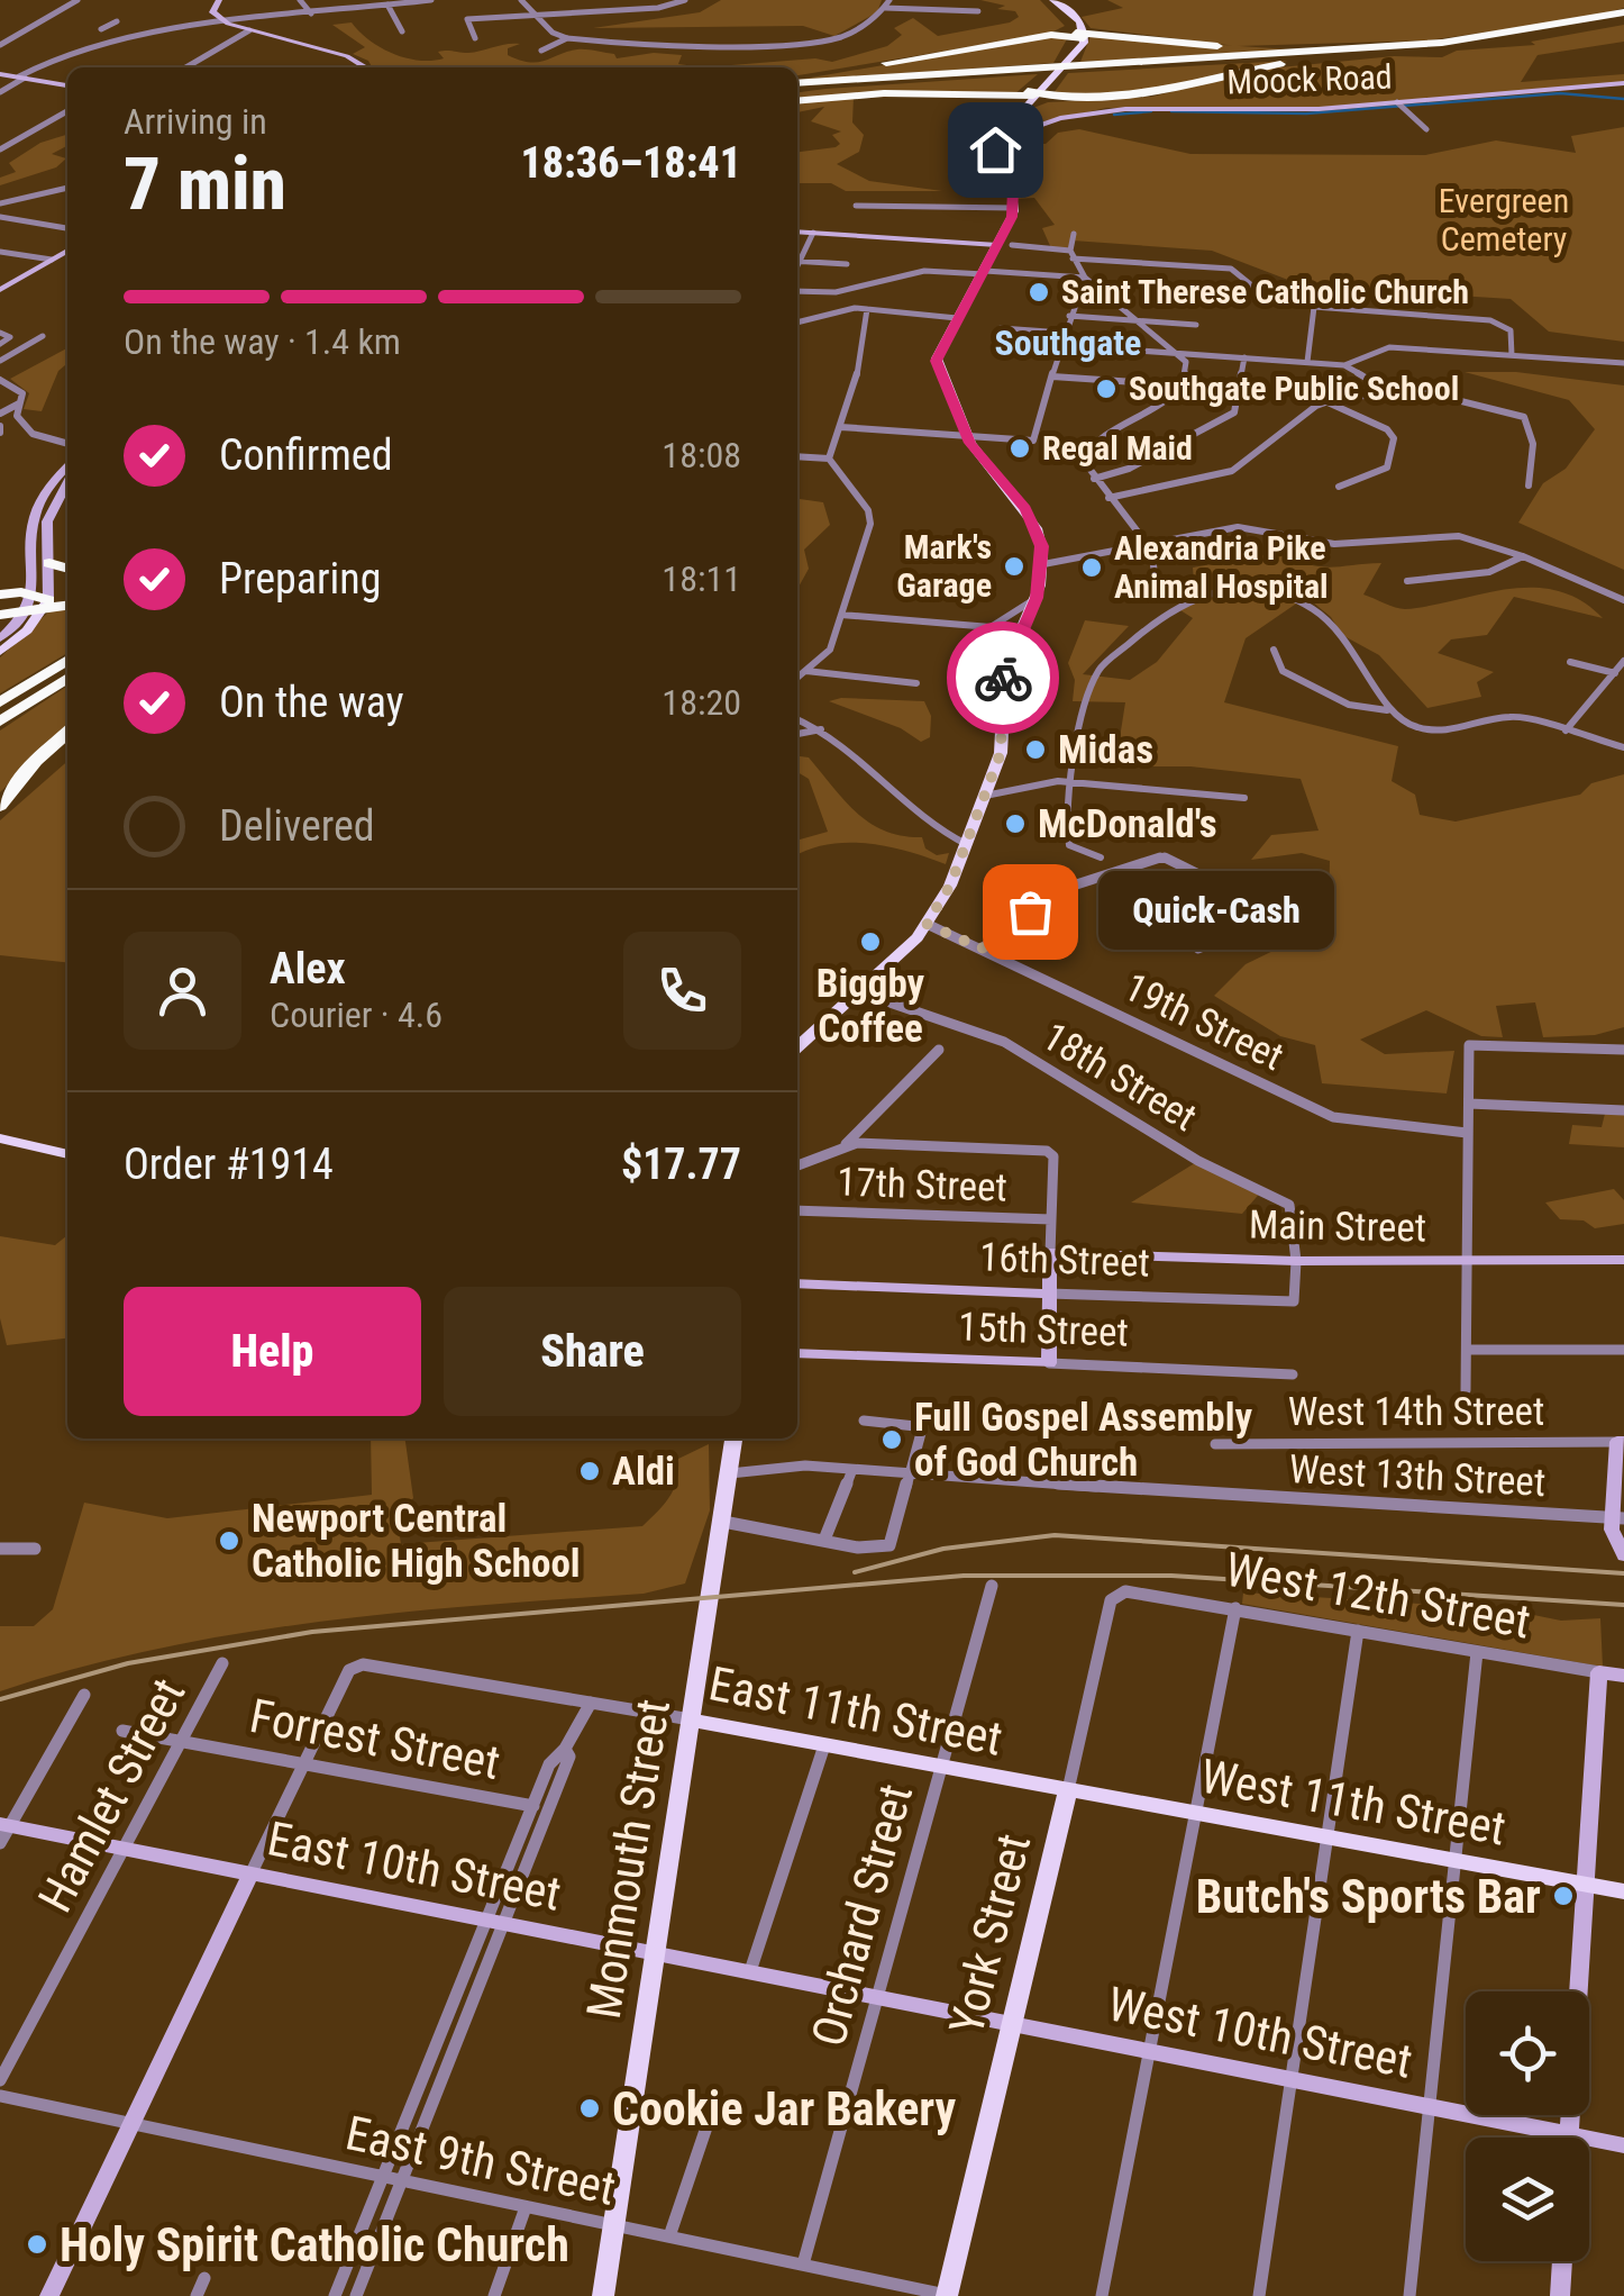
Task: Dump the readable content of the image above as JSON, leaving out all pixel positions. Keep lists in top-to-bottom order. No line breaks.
{"streets":{"main road":["Moock Road","Main Street","16th Street","15th Street","West 12th Street","East 11th Street","West 11th Street","Monmouth Street","East 10th Street","York Street","West 10th Street"],"street":["19th Street","18th Street","17th Street","West 14th Street","West 13th Street","Forrest Street","Hamlet Street","Orchard Street","East 9th Street"]},"crossings":[["18th Street","Main Street"],["18th Street","16th Street"],["Main Street","16th Street"],["West 13th Street","Monmouth Street"],["West 12th Street","York Street"],["East 11th Street","Forrest Street"],["East 11th Street","West 11th Street"],["East 11th Street","Monmouth Street"],["East 11th Street","Orchard Street"],["East 11th Street","York Street"],["Forrest Street","Hamlet Street"],["Hamlet Street","East 10th Street"],["West 11th Street","York Street"],["Monmouth Street","East 10th Street"],["Monmouth Street","East 9th Street"],["East 10th Street","Orchard Street"],["East 10th Street","York Street"],["East 10th Street","West 10th Street"],["Orchard Street","East 9th Street"],["York Street","West 10th Street"],["York Street","East 9th Street"]],"districts":["Southgate"],"parks":["Evergreen Cemetery"],"places":["Saint Therese Catholic Church","Southgate Public School","Regal Maid","Mark's Garage","Alexandria Pike Animal Hospital","Midas","McDonald's","Quick-Cash","Biggby Coffee","Full Gospel Assembly of God Church","Aldi","Newport Central Catholic High School","Butch's Sports Bar","Cookie Jar Bakery","Holy Spirit Catholic Church"],"page":{"heading":["7 min","Arriving in","18:36–18:41"],"panel":["Alex","Courier · 4.6","Order #1914","$17.77"],"bar":"On the way · 1.4 km","list":[["Confirmed","18:08"],["Preparing","18:11"],["On the way","18:20"],"Delivered"],"bubble":"Quick-Cash","buttons":["Help","Share"]}}
